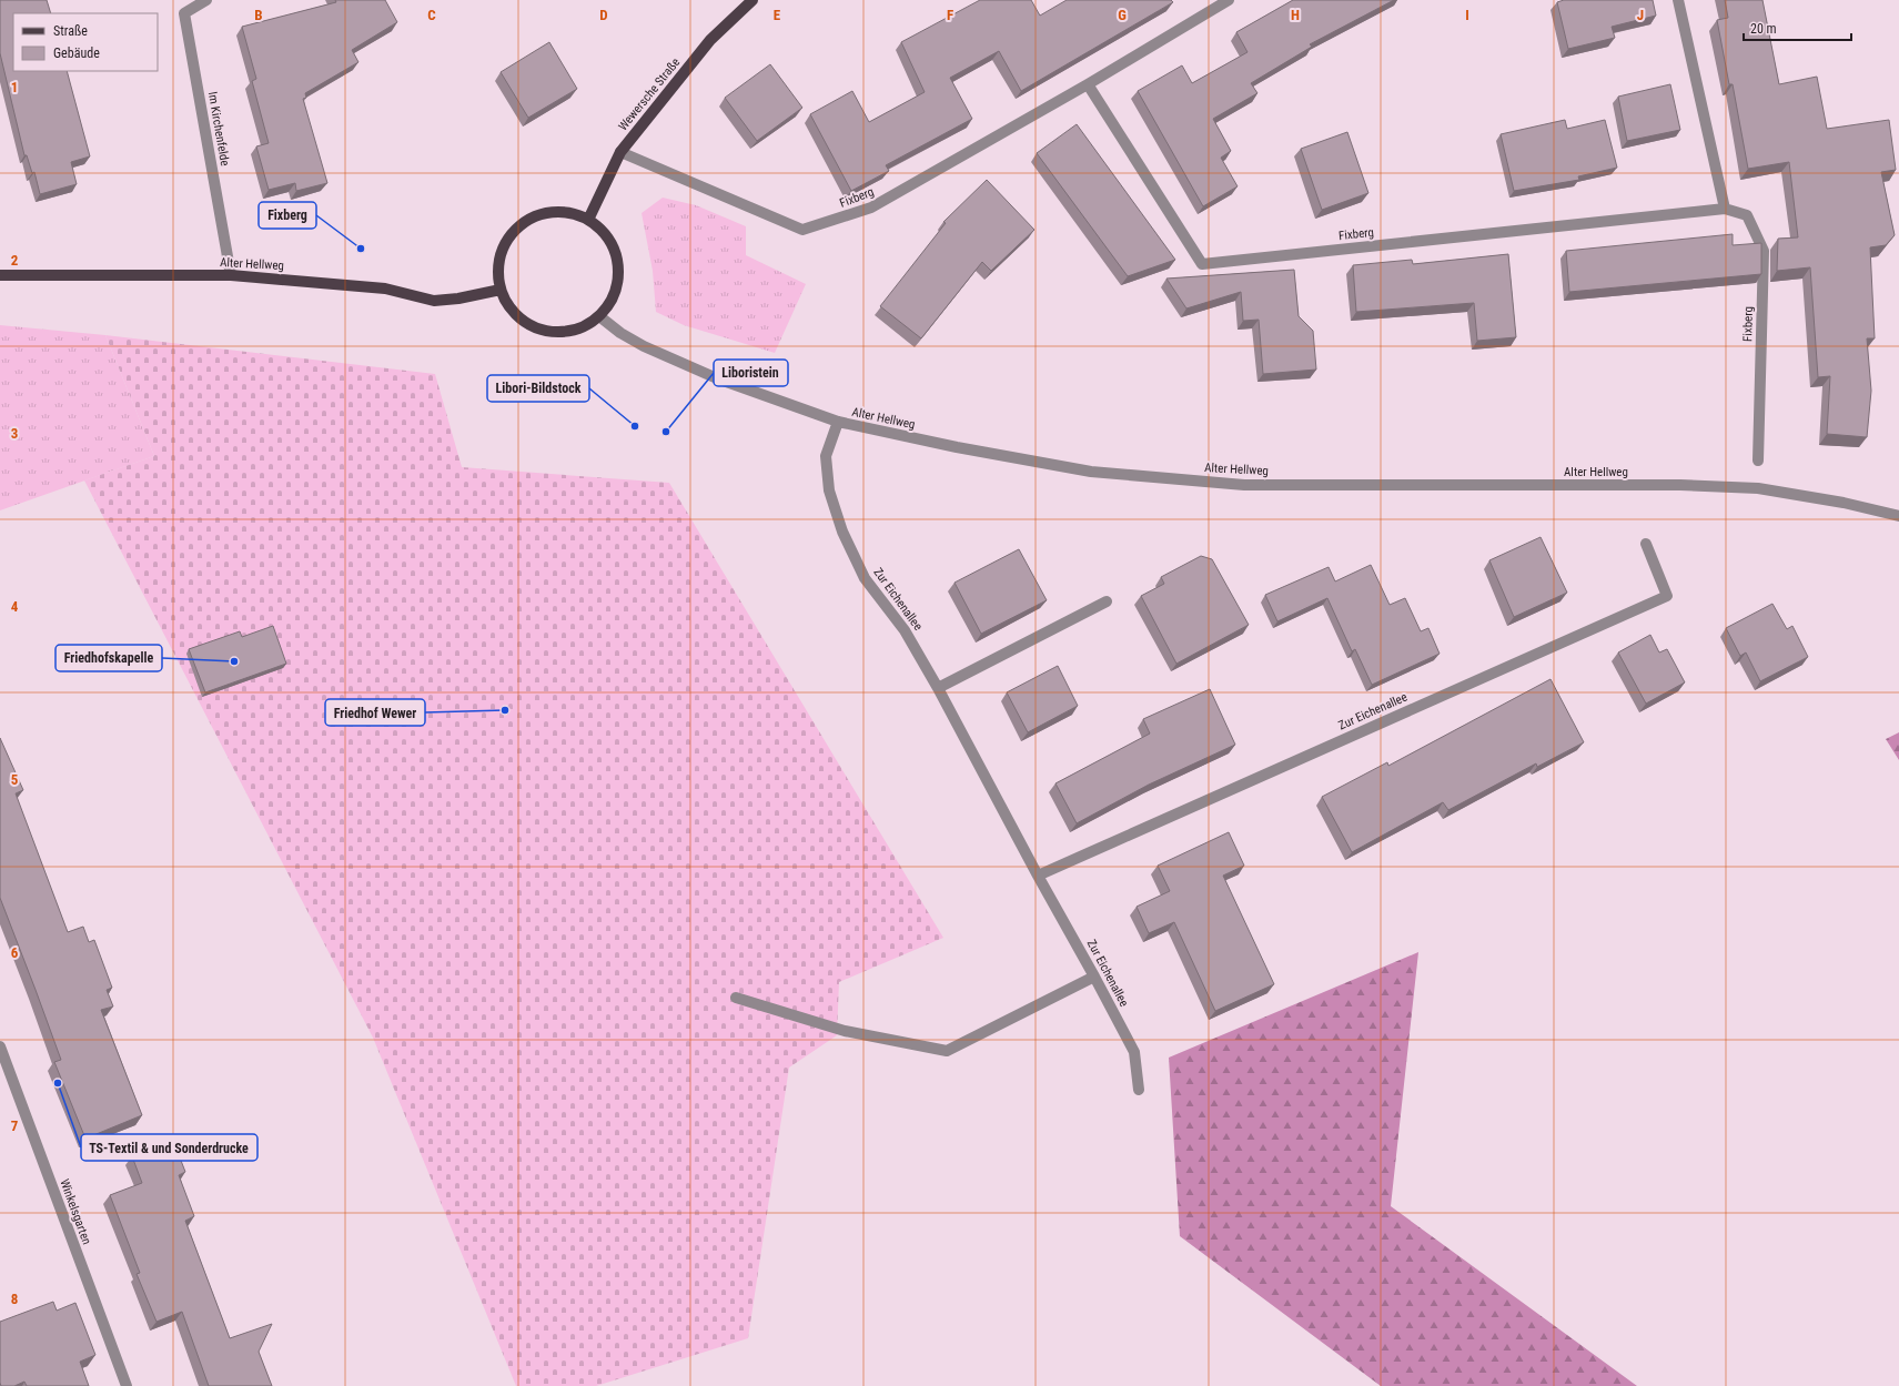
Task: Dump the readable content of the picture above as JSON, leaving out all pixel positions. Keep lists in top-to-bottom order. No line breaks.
{"streets":{"main road":["Wewersche Straße","Alter Hellweg"],"street":["Im Kirchenfelde","Fixberg","Zur Eichenallee","Winkelsgarten"]},"crossings":[["Wewersche Straße","Fixberg"],["Wewersche Straße","Alter Hellweg"],["Im Kirchenfelde","Alter Hellweg"],["Alter Hellweg","Zur Eichenallee"]],"places":["Fixberg","Libori-Bildstock","Liboristein","Friedhofskapelle","Friedhof Wewer","TS-Textil & und Sonderdrucke"],"legend":["Straße","Gebäude"],"scale_bar":"20 m","grid":{"columns":["B","C","D","E","F","G","H","I","J"],"rows":["1","2","3","4","5","6","7","8"]}}
